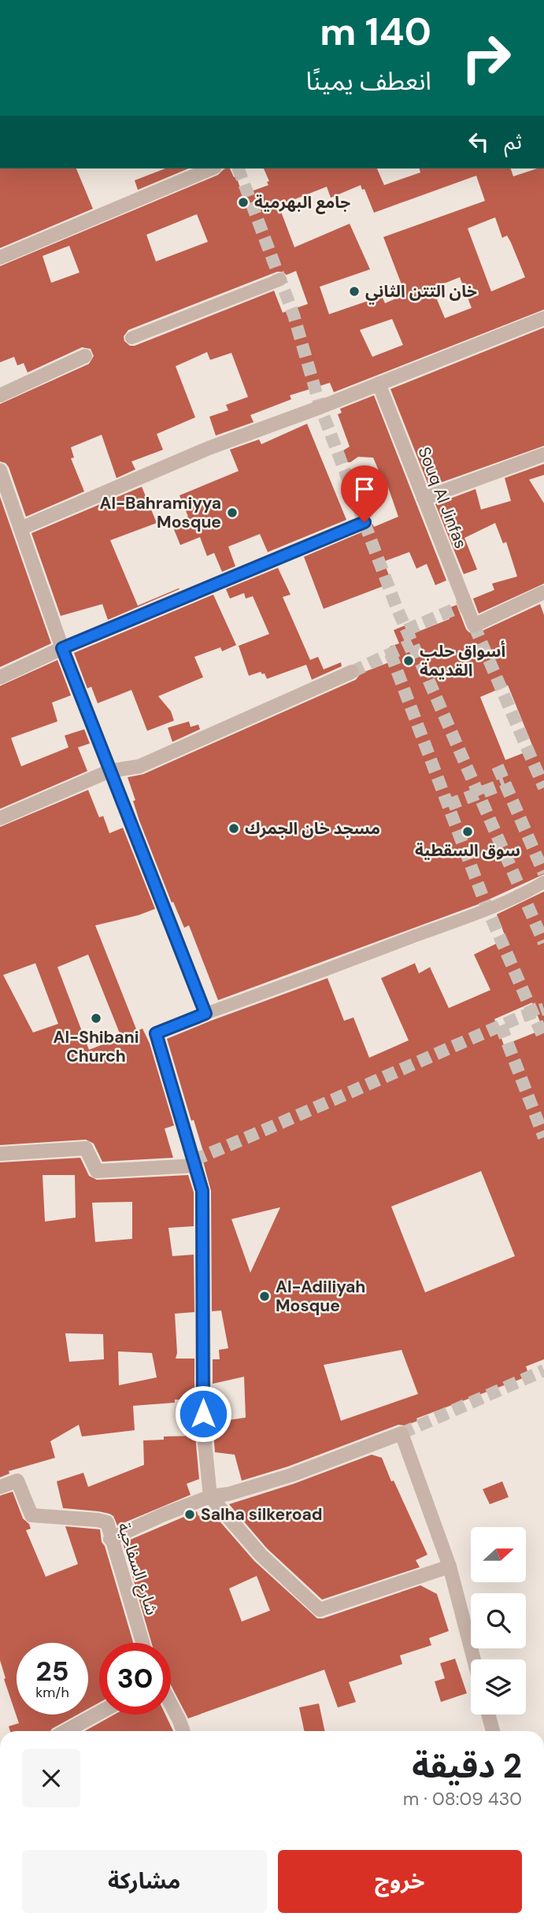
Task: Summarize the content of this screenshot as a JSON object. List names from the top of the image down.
{
  "streets": {
    "street": ["Souq Al Jinfas", "شارع السفاحية"]
  },
  "places": [
    "جامع البهرمية",
    "خان التتن الثاني",
    "Al-Bahramiyya Mosque",
    "أسواق حلب القديمة",
    "مسجد خان الجمرك",
    "سوق السقطية",
    "Al-Shibani Church",
    "Al-Adiliyah Mosque",
    "Salha silkeroad"
  ],
  "north": "right",
  "page": {
    "turn": ["140 m", "انعطف يمينًا"],
    "then": "ثم",
    "speed": "25 km/h",
    "limit": "30",
    "heading": ["2 دقيقة", "430 m · 08:09"],
    "buttons": ["خروج", "مشاركة"]
  }
}
